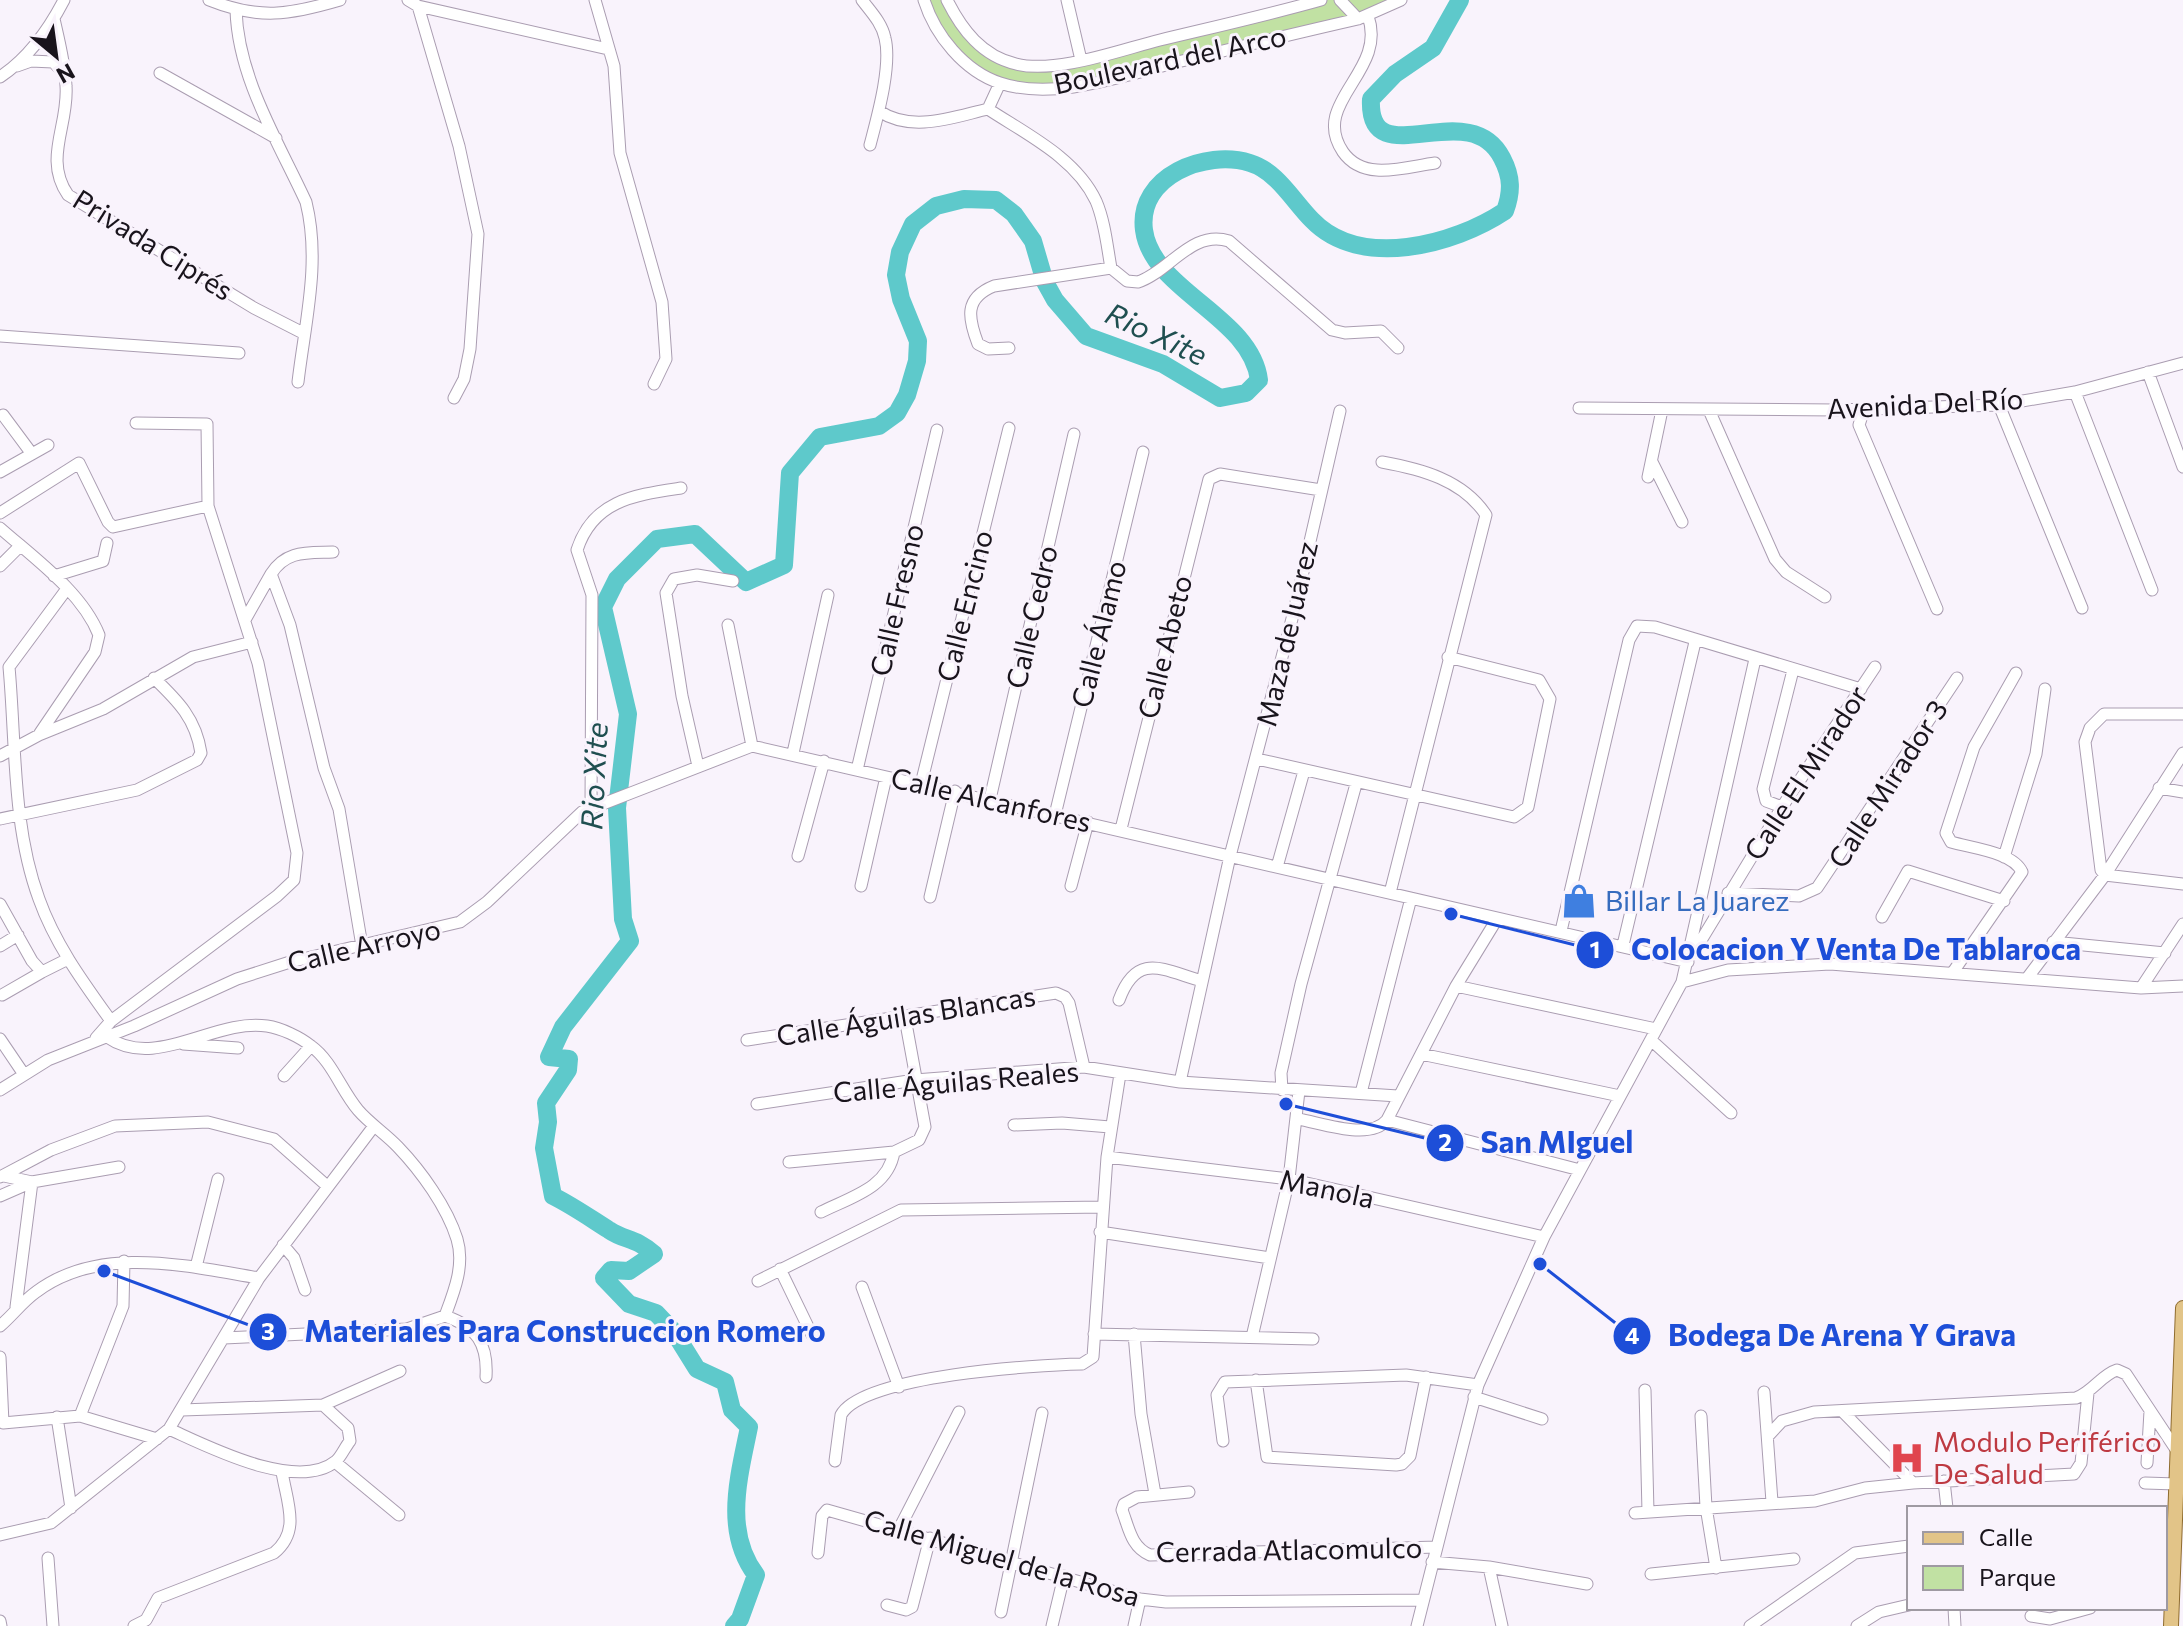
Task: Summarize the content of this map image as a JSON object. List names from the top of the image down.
{
  "streets": {
    "street": [
      "Boulevard del Arco",
      "Privada Ciprés",
      "Avenida Del Río",
      "Calle Fresno",
      "Calle Encino",
      "Calle Cedro",
      "Calle Álamo",
      "Maza de Juárez",
      "Calle Abeto",
      "Calle El Mirador",
      "Calle Mirador 3",
      "Calle Alcanfores",
      "Calle Arroyo",
      "Calle Águilas Blancas",
      "Calle Águilas Reales",
      "Manola",
      "Cerrada Atlacomulco",
      "Calle Miguel de la Rosa"
    ]
  },
  "crossings": [
    ["Calle Fresno", "Calle Alcanfores"],
    ["Calle Encino", "Calle Alcanfores"],
    ["Calle Cedro", "Calle Alcanfores"],
    ["Calle Álamo", "Calle Alcanfores"],
    ["Maza de Juárez", "Calle Abeto"],
    ["Maza de Juárez", "Calle Alcanfores"],
    ["Maza de Juárez", "Calle Águilas Reales"],
    ["Calle Abeto", "Calle Alcanfores"],
    ["Calle El Mirador", "Calle Mirador 3"],
    ["Calle El Mirador", "Calle Alcanfores"],
    ["Calle Alcanfores", "Calle Arroyo"],
    ["Calle Águilas Blancas", "Calle Águilas Reales"]
  ],
  "water": ["Rio Xite"],
  "places": {
    "shop": ["Billar La Juarez"],
    "other": [
      "Colocacion Y Venta De Tablaroca",
      "San MIguel",
      "Bodega De Arena Y Grava",
      "Materiales Para Construccion Romero"
    ],
    "hospital": ["Modulo Periférico De Salud"]
  },
  "legend": ["Calle", "Parque"],
  "north": "bottom right"
}
